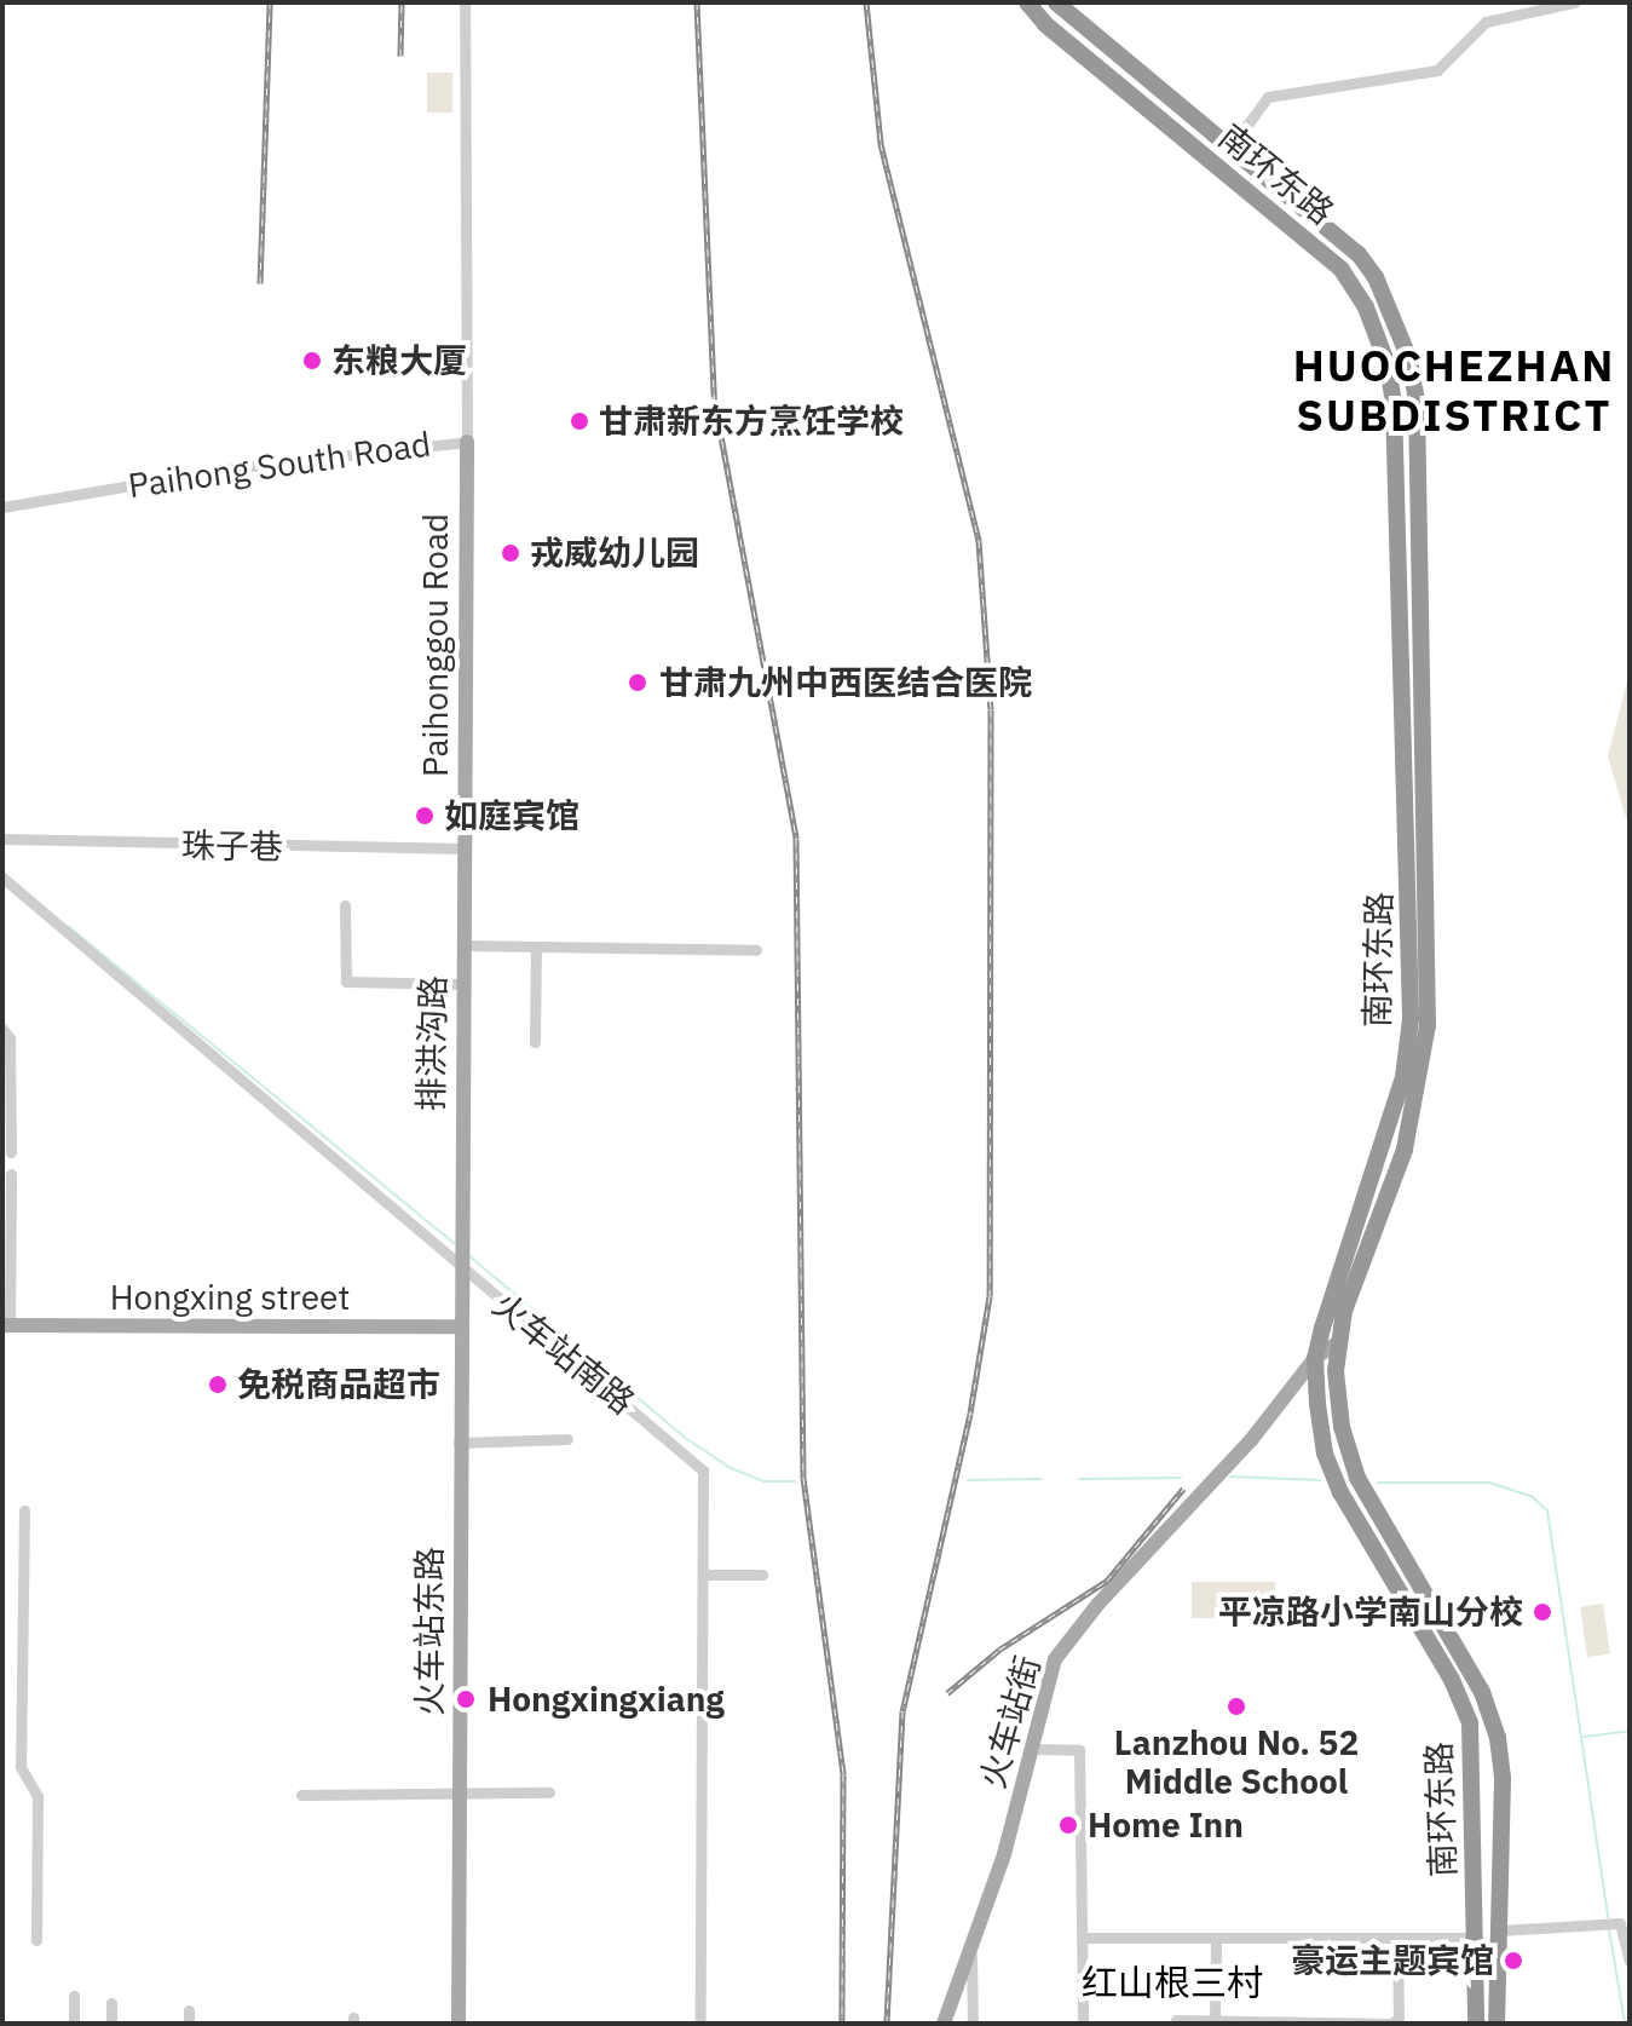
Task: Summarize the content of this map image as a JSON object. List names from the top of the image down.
{
  "streets": {
    "highway": ["南环东路"],
    "main road": [
      "Paihonggou Road",
      "排洪沟路",
      "Hongxing street",
      "火车站东路",
      "火车站街"
    ],
    "street": ["Paihong South Road", "珠子巷", "火车站南路"]
  },
  "crossings": [
    ["南环东路", "火车站街"],
    ["Paihong South Road", "Paihonggou Road"],
    ["Paihonggou Road", "珠子巷"],
    ["Paihonggou Road", "排洪沟路"],
    ["珠子巷", "排洪沟路"],
    ["排洪沟路", "火车站东路"],
    ["Hongxing street", "火车站东路"],
    ["火车站南路", "火车站东路"]
  ],
  "districts": ["HUOCHEZHAN SUBDISTRICT", "红山根三村"],
  "places": [
    "东粮大厦",
    "甘肃新东方烹饪学校",
    "戎威幼儿园",
    "甘肃九州中西医结合医院",
    "如庭宾馆",
    "免税商品超市",
    "平凉路小学南山分校",
    "Hongxingxiang",
    "Lanzhou No. 52 Middle School",
    "Home Inn",
    "豪运主题宾馆"
  ]
}
